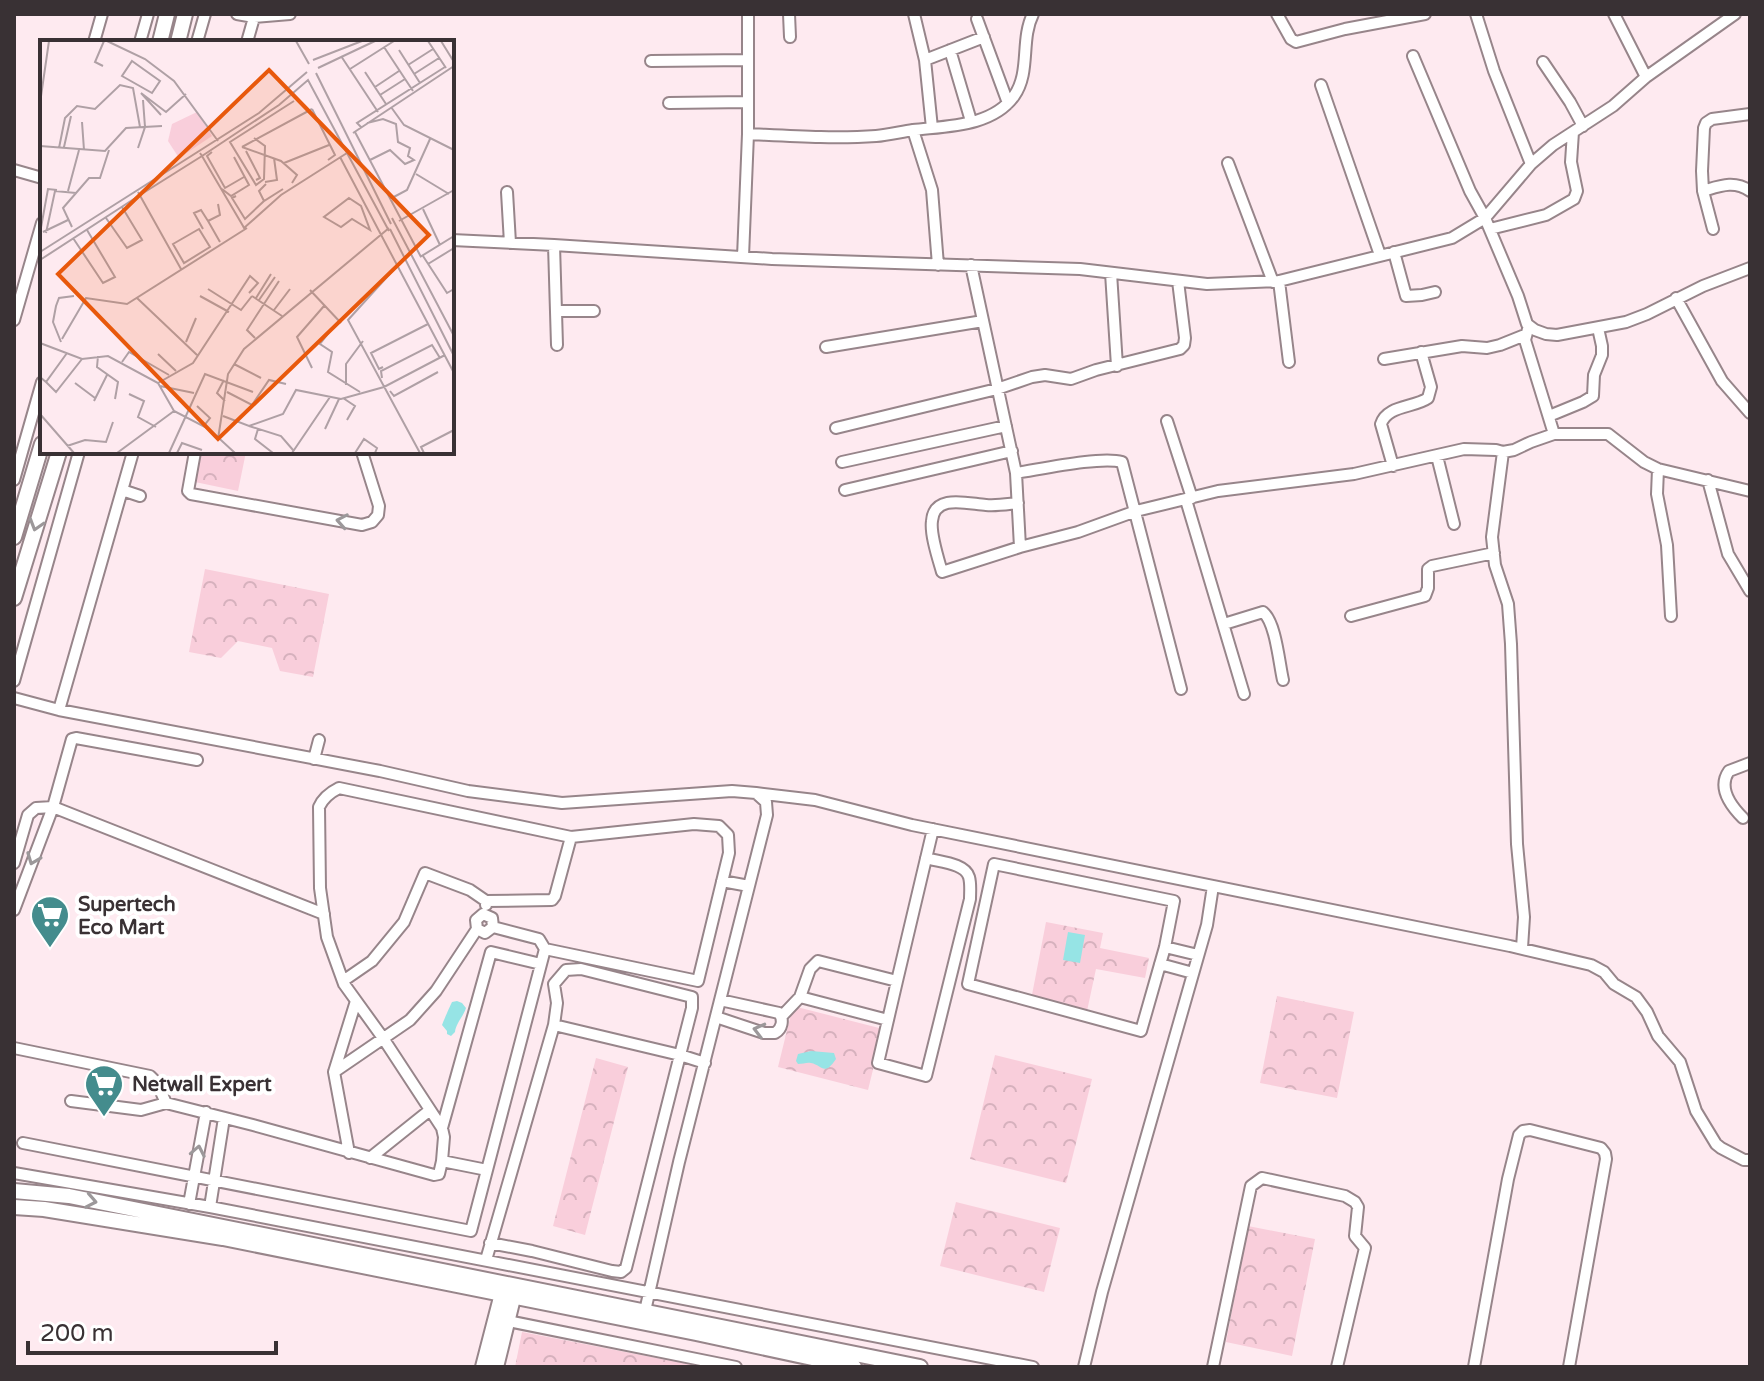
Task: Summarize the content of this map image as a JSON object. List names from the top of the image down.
{
  "places": {
    "supermarket": ["Supertech Eco Mart", "Netwall Expert"]
  },
  "scale_bar": "200 m"
}
